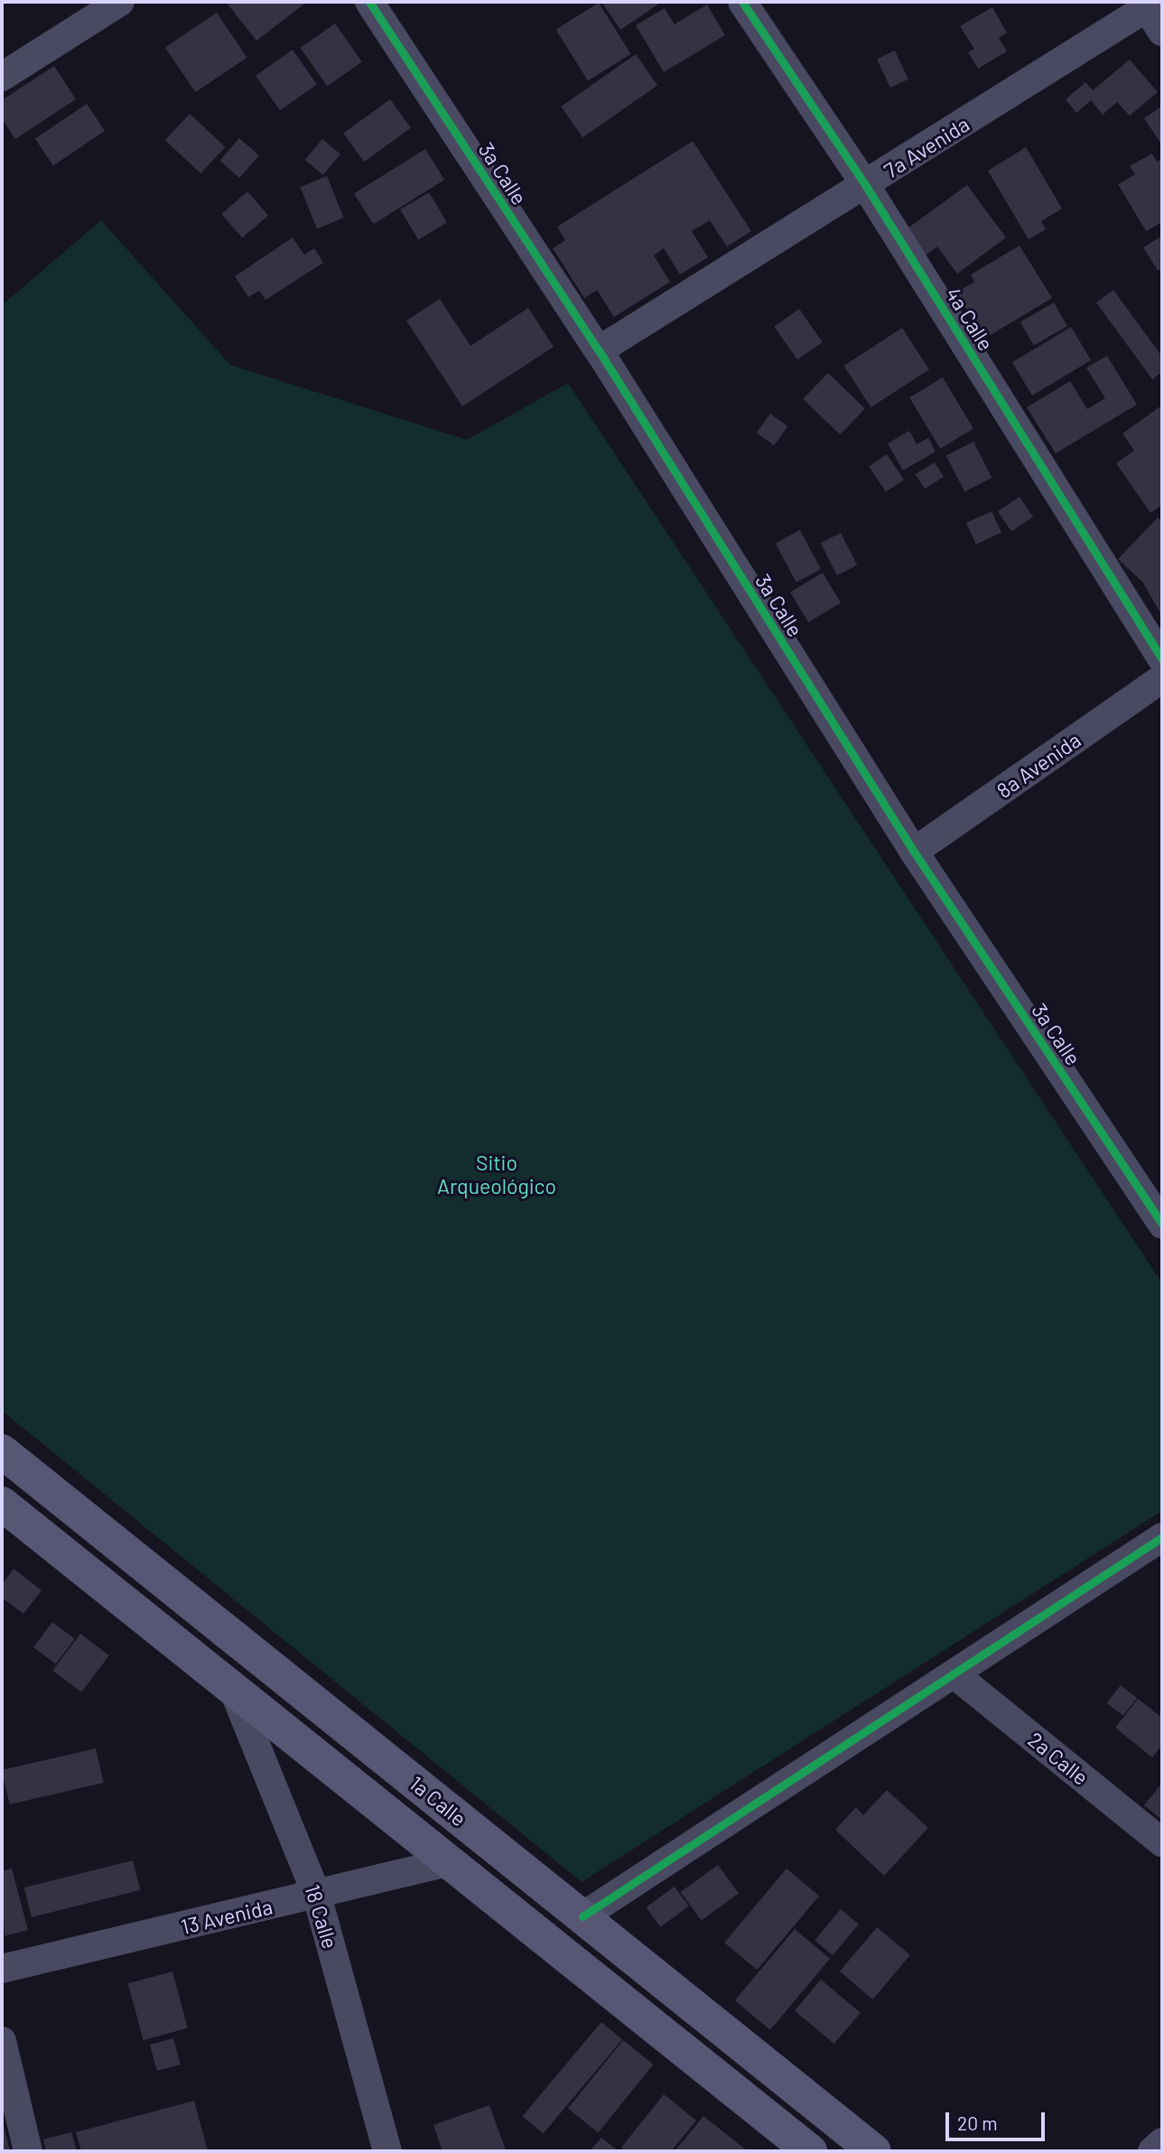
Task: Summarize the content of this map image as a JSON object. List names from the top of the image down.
{
  "streets": {
    "main road": ["1a Calle"],
    "street": [
      "7a Avenida",
      "3a Calle",
      "4a Calle",
      "8a Avenida",
      "2a Calle",
      "13 Avenida",
      "18 Calle"
    ]
  },
  "crossings": [
    ["7a Avenida", "3a Calle"],
    ["7a Avenida", "4a Calle"],
    ["3a Calle", "8a Avenida"],
    ["1a Calle", "13 Avenida"],
    ["1a Calle", "18 Calle"],
    ["13 Avenida", "18 Calle"]
  ],
  "parks": ["Sitio Arqueológico"],
  "scale_bar": "20 m"
}
